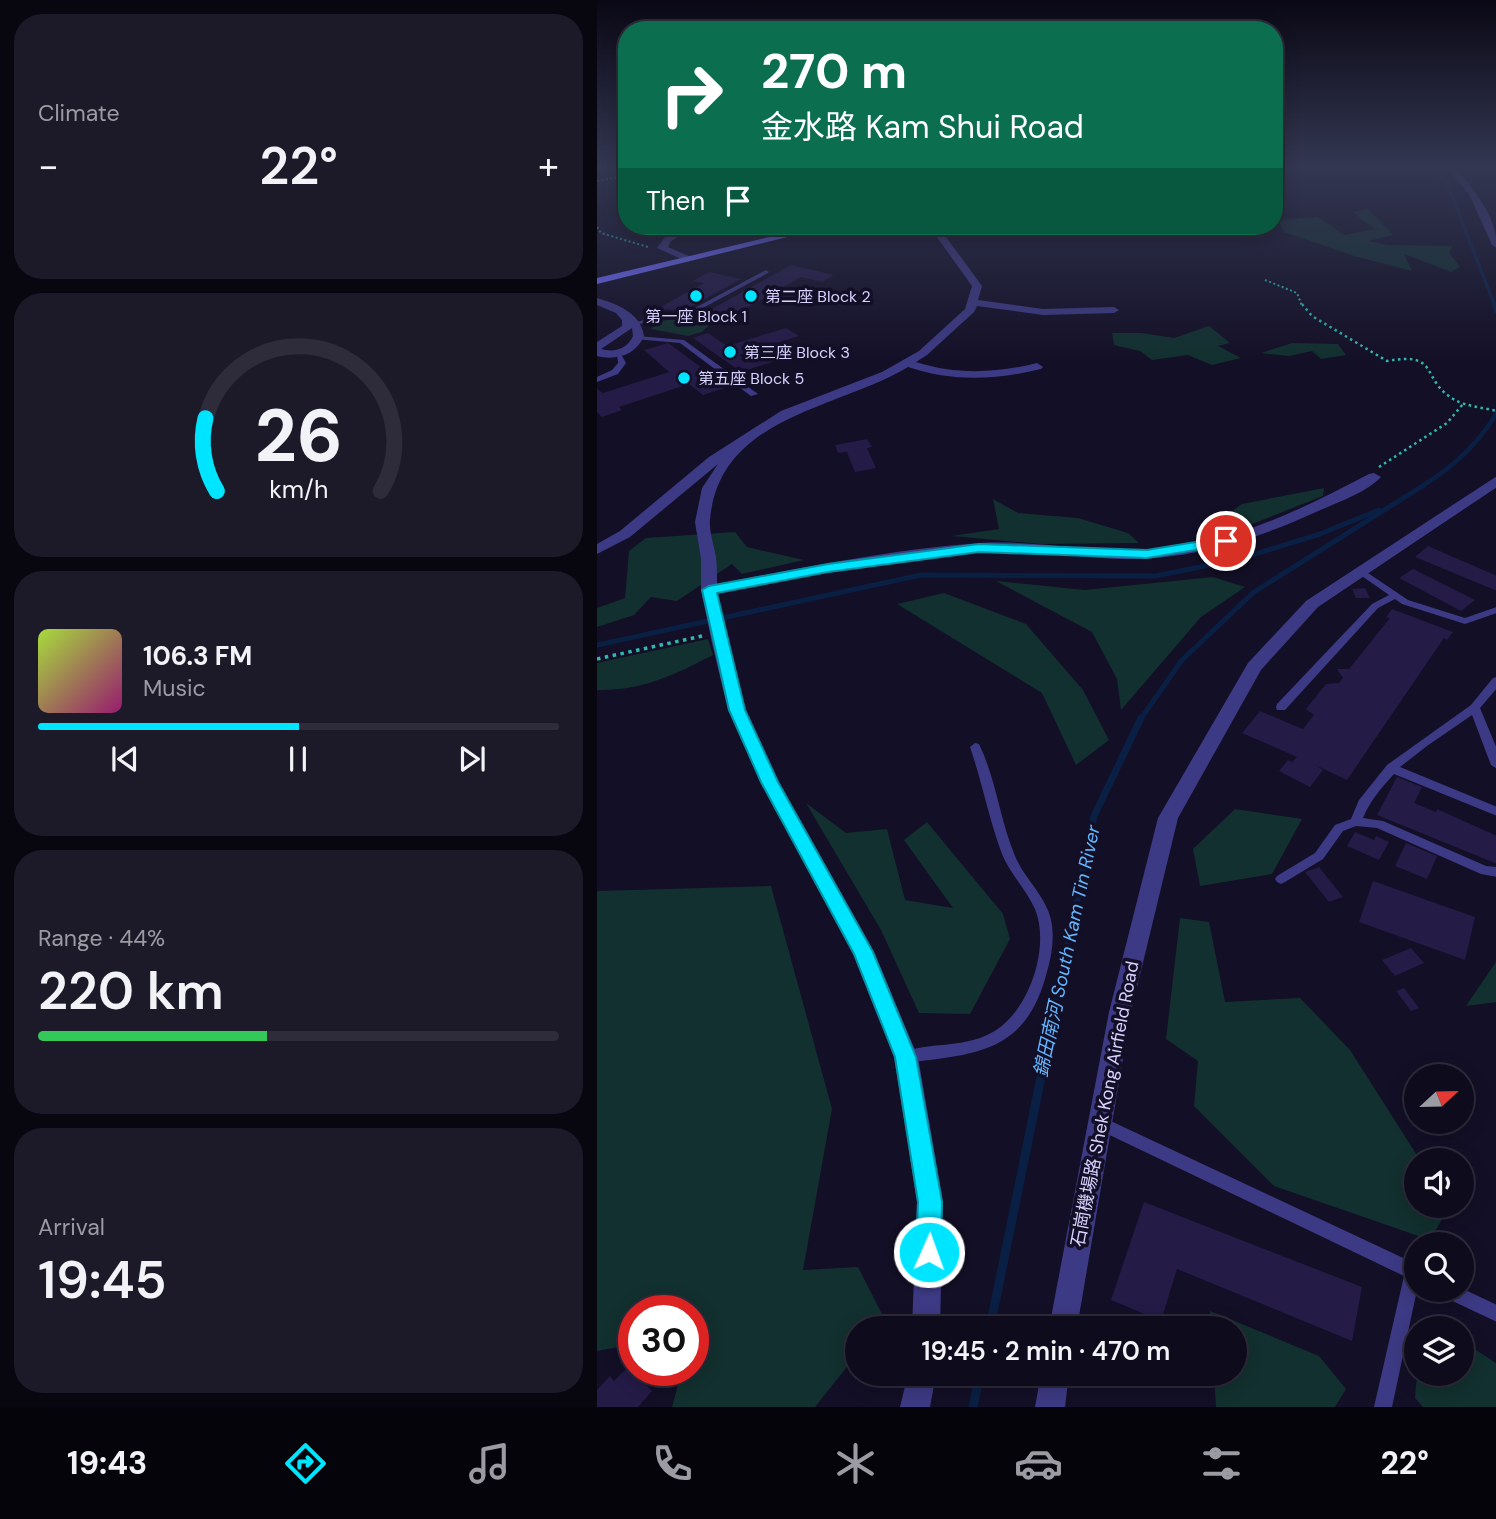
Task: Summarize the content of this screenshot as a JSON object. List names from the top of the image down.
{
  "streets": {
    "street": ["石崗機場路 Shek Kong Airfield Road"]
  },
  "water": ["錦田南河 South Kam Tin River"],
  "places": [
    "第一座 Block 1",
    "第二座 Block 2",
    "第三座 Block 3",
    "第五座 Block 5"
  ],
  "north": "right",
  "page": {
    "tile": [
      "Climate",
      ["Range · 44%", "220 km"],
      ["Arrival", "19:45"]
    ],
    "turn": ["270 m", "金水路 Kam Shui Road"],
    "heat": ["−", "22°", "+"],
    "then": "Then",
    "song": ["106.3 FM", "Music"],
    "limit": "30",
    "trip": "19:45 · 2 min · 470 m",
    "tabs": ["19:43", "22°"],
    "gauge": ["26", "km/h"]
  }
}
